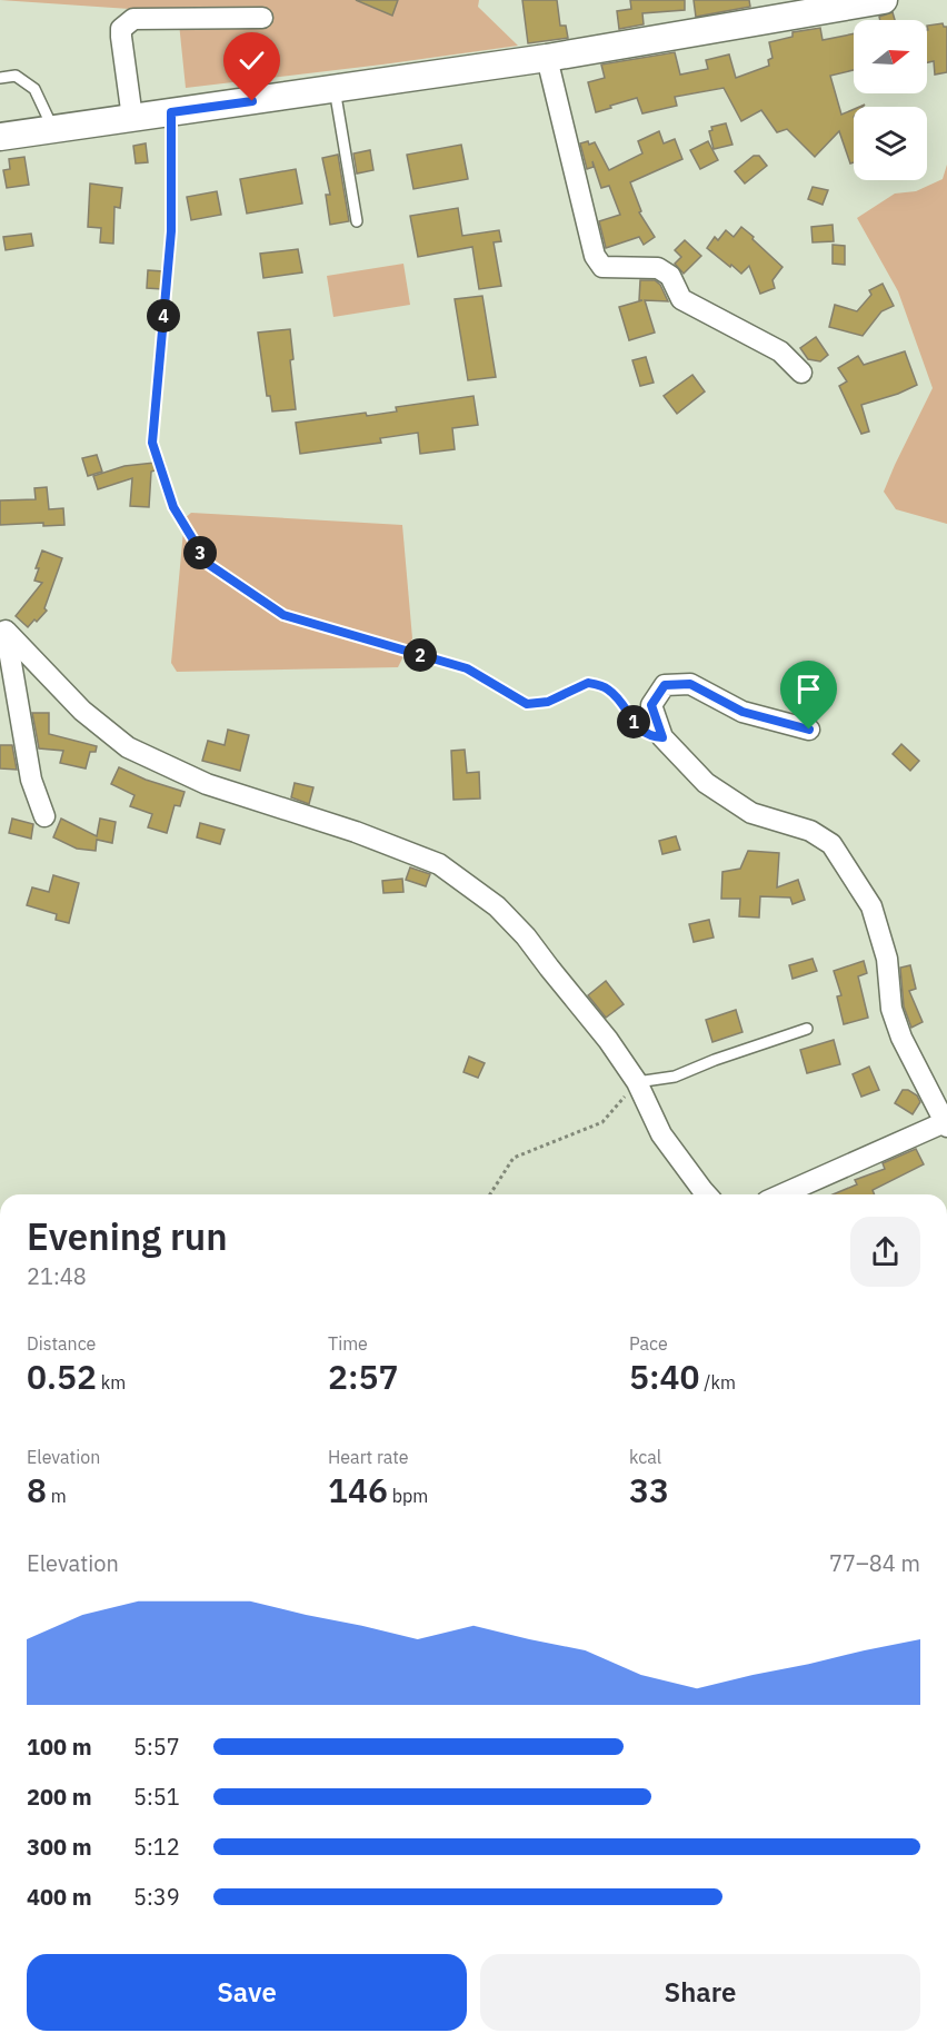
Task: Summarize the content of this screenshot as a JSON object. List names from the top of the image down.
{
  "north": "right",
  "page": {
    "pins": [
      "4",
      "3",
      "2",
      "1"
    ],
    "heading": ["Evening run", "21:48"],
    "stats": [
      ["Distance", "0.52 km"],
      ["Time", "2:57"],
      ["Pace", "5:40 /km"],
      ["Elevation", "8 m"],
      ["Heart rate", "146 bpm"],
      ["kcal", "33"]
    ],
    "chart": ["Elevation", "77–84 m"],
    "list": [
      {
        "name": "100 m",
        "note": "5:57"
      },
      {
        "name": "200 m",
        "note": "5:51"
      },
      {
        "name": "300 m",
        "note": "5:12"
      },
      {
        "name": "400 m",
        "note": "5:39"
      }
    ],
    "buttons": ["Save", "Share"]
  }
}
